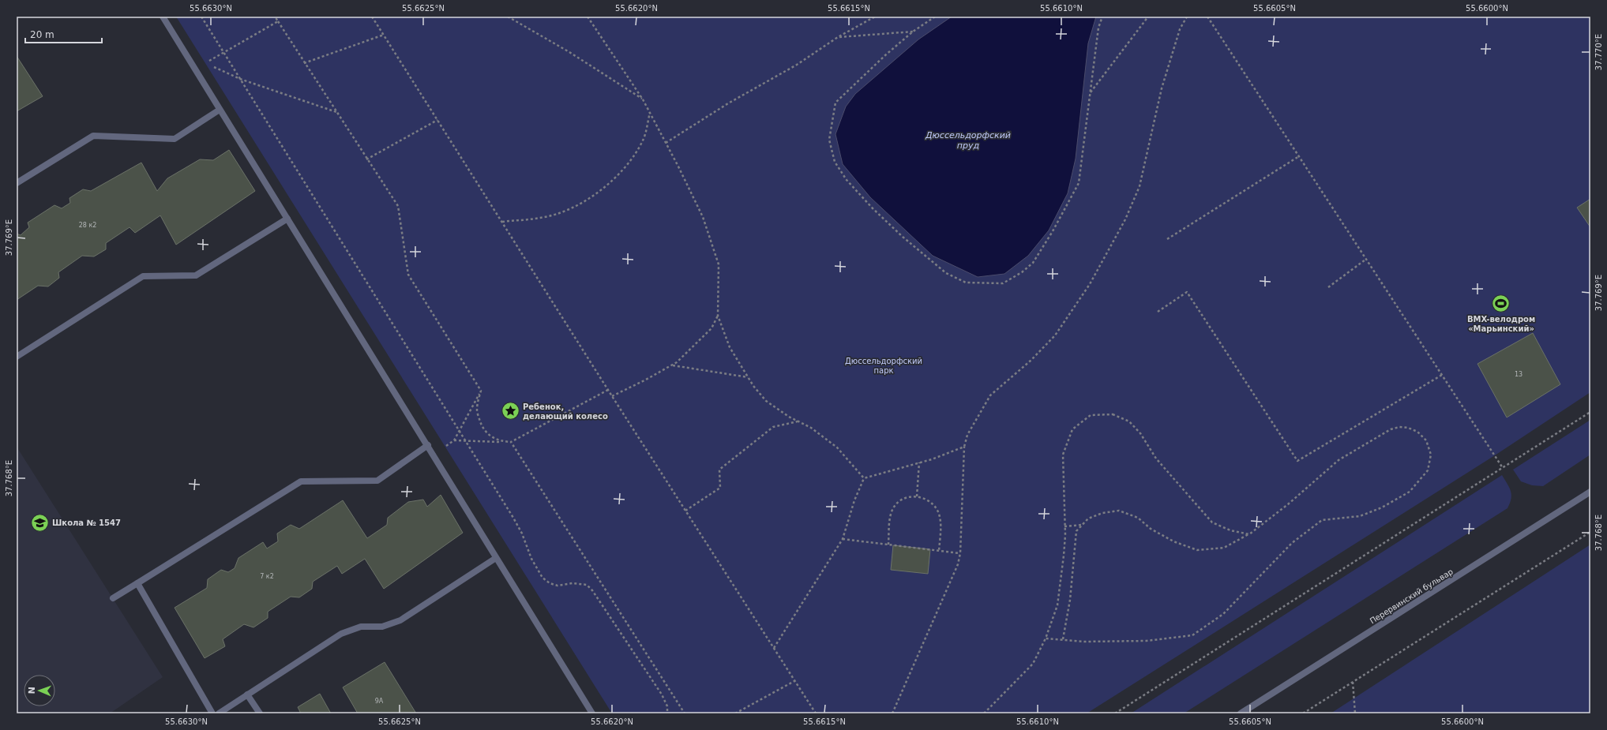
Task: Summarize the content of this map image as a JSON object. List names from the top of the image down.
{
  "streets": {
    "street": ["Перервинский бульвар"]
  },
  "water": ["Дюссельдорфский пруд"],
  "parks": ["Дюссельдорфский парк"],
  "places": {
    "sports": ["BMX-велодром «Марьинский»"],
    "place": ["Ребенок, делающий колесо"],
    "school or university": ["Школа № 1547"]
  },
  "house_numbers": [
    "28 к2",
    "13",
    "7 к2",
    "9А"
  ],
  "scale_bar": "20 m",
  "north": "left",
  "coordinates": [
    "55.6630°N",
    "55.6625°N",
    "55.6620°N",
    "55.6615°N",
    "55.6610°N",
    "55.6605°N",
    "55.6600°N",
    "37.770°E",
    "37.769°E",
    "37.768°E"
  ]
}
